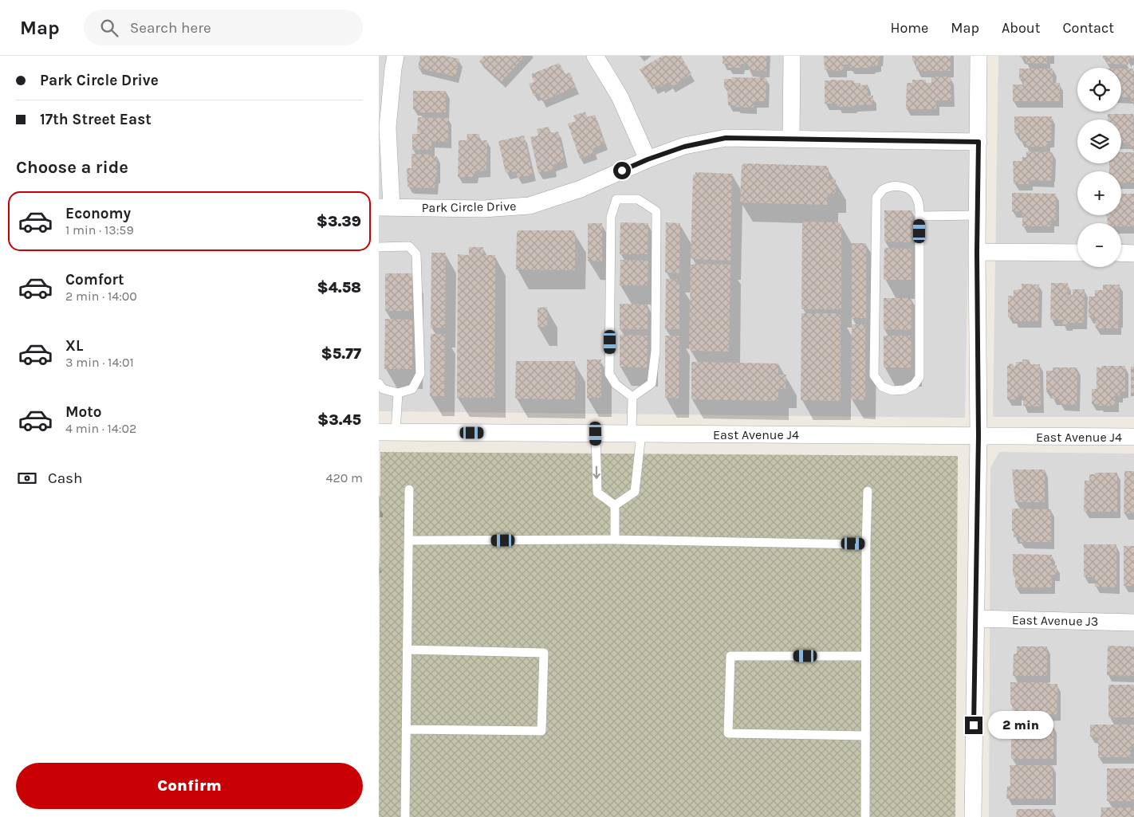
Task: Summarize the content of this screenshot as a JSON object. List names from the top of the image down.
{
  "streets": {
    "street": ["Park Circle Drive", "East Avenue J4", "East Avenue J3"]
  },
  "page": {
    "header": "Map",
    "search": "Search here",
    "nav": [
      "Home",
      "Map",
      "About",
      "Contact"
    ],
    "banner": ["Park Circle Drive", "17th Street East"],
    "map_buttons": ["+", "−"],
    "heading": "Choose a ride",
    "list": [
      {
        "name": "Economy",
        "note": "1 min · 13:59",
        "value": "$3.39"
      },
      {
        "name": "Comfort",
        "note": "2 min · 14:00",
        "value": "$4.58"
      },
      {
        "name": "XL",
        "note": "3 min · 14:01",
        "value": "$5.77"
      },
      {
        "name": "Moto",
        "note": "4 min · 14:02",
        "value": "$3.45"
      }
    ],
    "pay": ["Cash", "420 m"],
    "bubble": "2 min",
    "buttons": "Confirm"
  }
}
